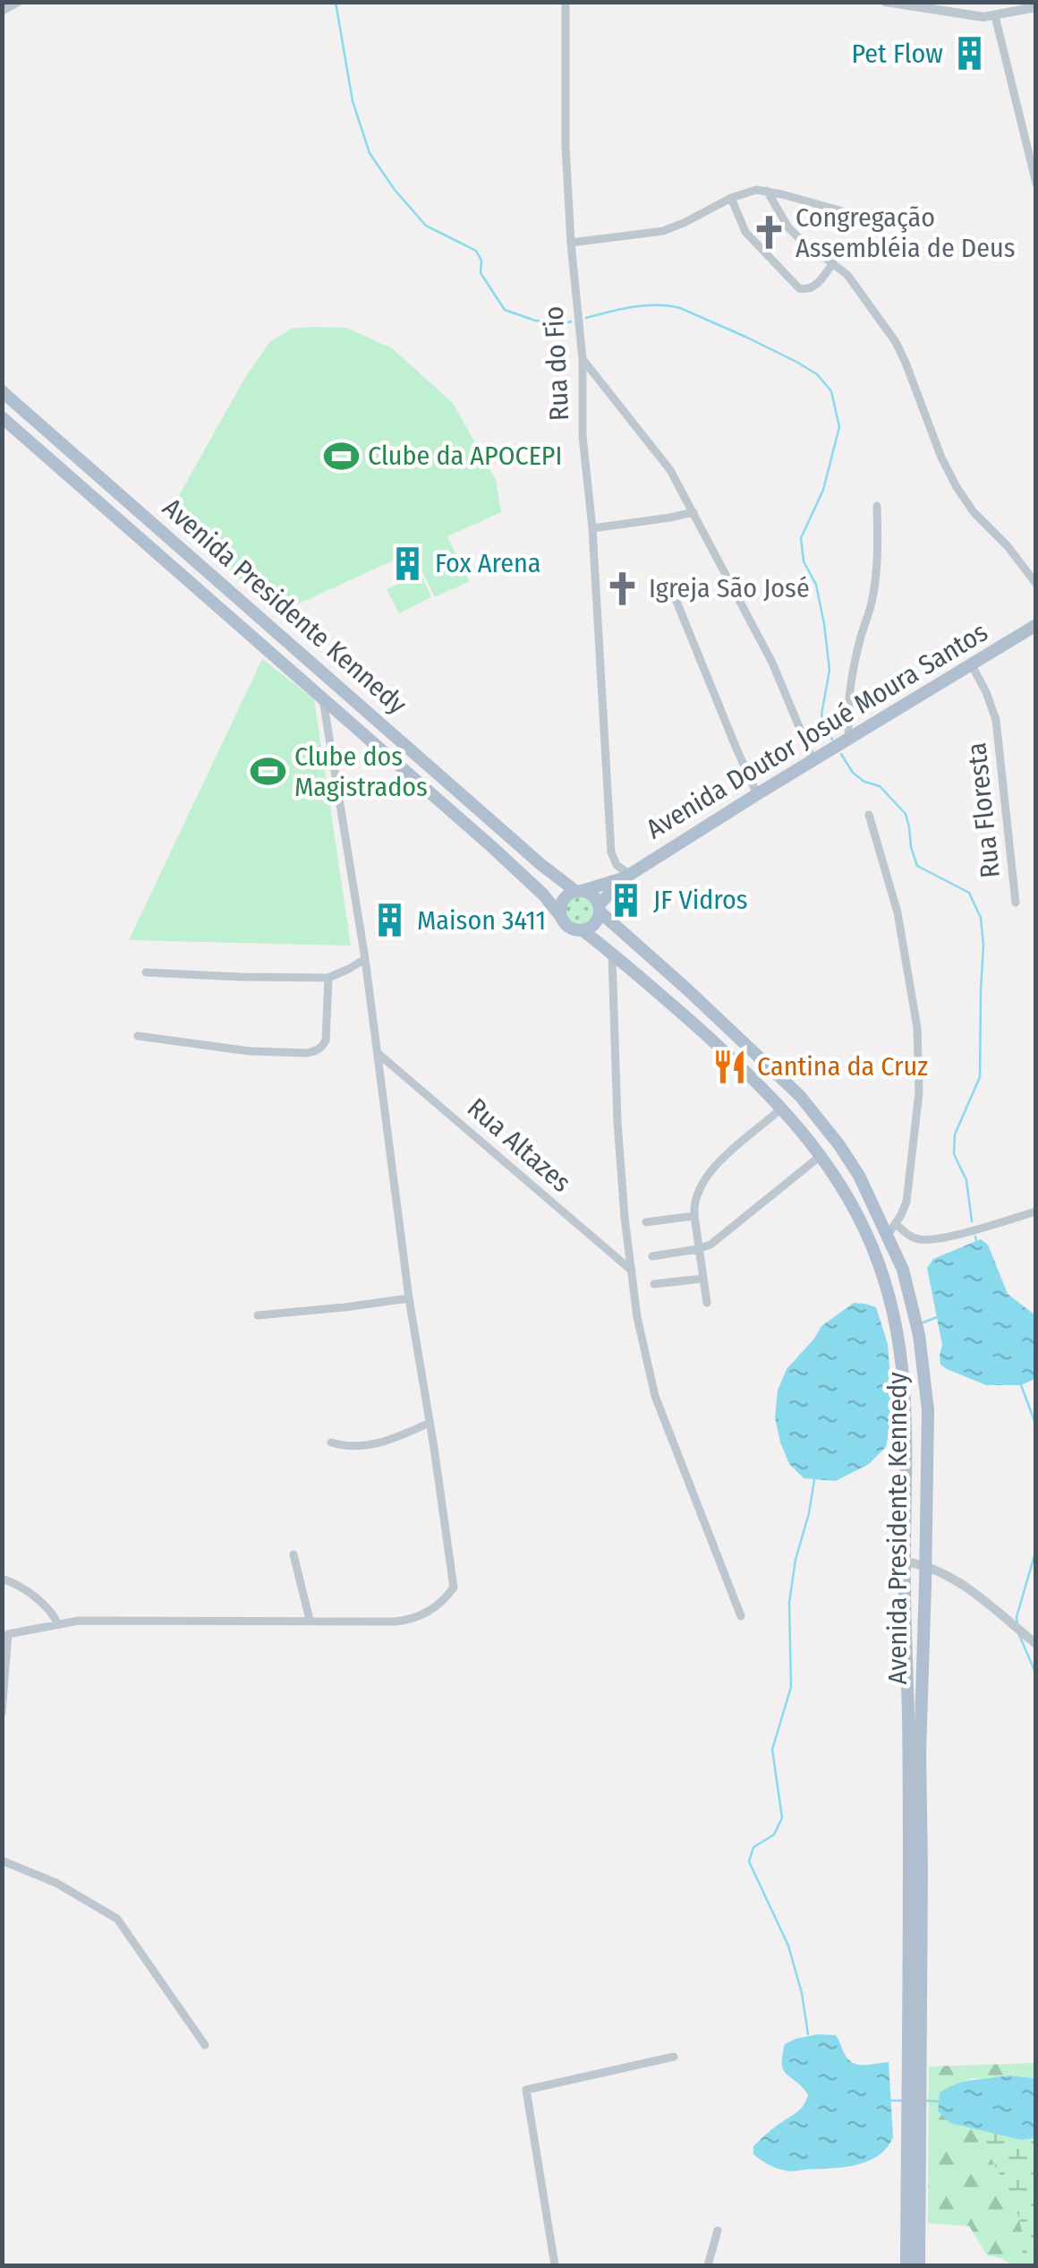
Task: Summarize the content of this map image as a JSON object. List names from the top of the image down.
{
  "streets": {
    "main road": ["Avenida Presidente Kennedy", "Avenida Doutor Josué Moura Santos"],
    "street": ["Rua do Fio", "Rua Floresta", "Rua Altazes"]
  },
  "crossings": [
    ["Rua do Fio", "Avenida Doutor Josué Moura Santos"],
    ["Avenida Doutor Josué Moura Santos", "Rua Floresta"]
  ],
  "places": {
    "building": [
      "Pet Flow",
      "Fox Arena",
      "JF Vidros",
      "Maison 3411"
    ],
    "church": ["Congregação Assembléia de Deus", "Igreja São José"],
    "sports": ["Clube da APOCEPI", "Clube dos Magistrados"],
    "restaurant": ["Cantina da Cruz"]
  }
}
